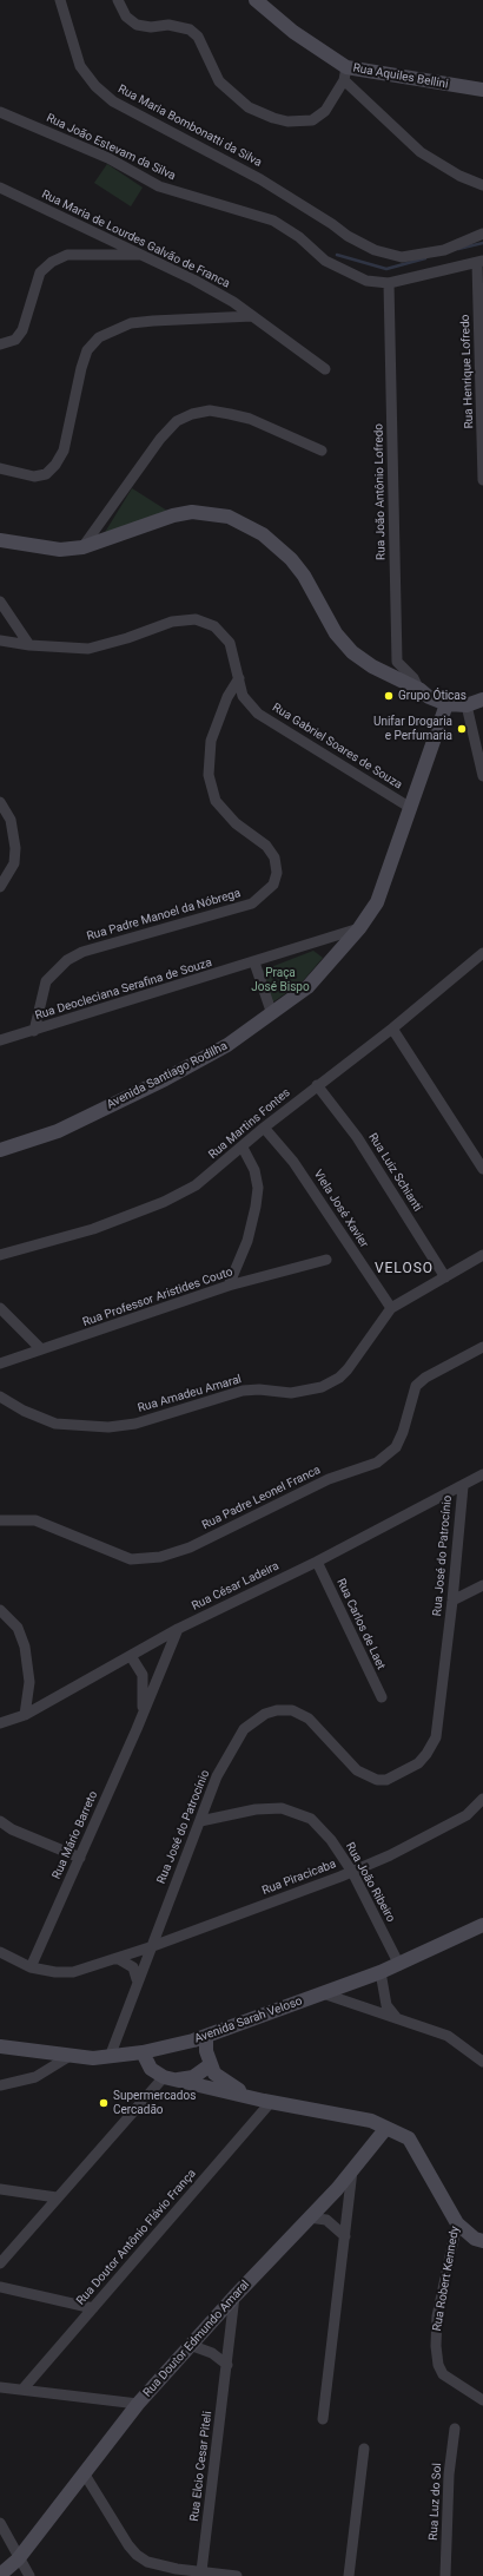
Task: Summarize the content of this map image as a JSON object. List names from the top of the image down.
{
  "streets": {
    "main road": [
      "Rua Aquiles Bellini",
      "Avenida Santiago Rodilha",
      "Avenida Sarah Veloso",
      "Rua Robert Kennedy",
      "Rua Doutor Edmundo Amaral"
    ],
    "street": [
      "Rua Maria Bombonatti da Silva",
      "Rua João Estevam da Silva",
      "Rua Maria de Lourdes Galvão de Franca",
      "Rua Henrique Lofredo",
      "Rua João Antônio Lofredo",
      "Rua Gabriel Soares de Souza",
      "Rua Padre Manoel da Nóbrega",
      "Rua Deocleciana Serafina de Souza",
      "Rua Martins Fontes",
      "Rua Luiz Schianti",
      "Viela José Xavier",
      "Rua Professor Aristides Couto",
      "Rua Amadeu Amaral",
      "Rua Padre Leonel Franca",
      "Rua José do Patrocínio",
      "Rua César Ladeira",
      "Rua Carlos de Laet",
      "Rua Mário Barreto",
      "Rua Piracicaba",
      "Rua João Ribeiro",
      "Rua Doutor Antônio Flávio França",
      "Rua Elcio Cesar Piteli",
      "Rua Luz do Sol"
    ]
  },
  "crossings": [
    ["Rua João Estevam da Silva", "Rua Henrique Lofredo"],
    ["Rua João Estevam da Silva", "Rua João Antônio Lofredo"],
    ["Rua Gabriel Soares de Souza", "Rua Padre Manoel da Nóbrega"],
    ["Rua Gabriel Soares de Souza", "Avenida Santiago Rodilha"],
    ["Rua Padre Manoel da Nóbrega", "Rua Deocleciana Serafina de Souza"],
    ["Rua Deocleciana Serafina de Souza", "Avenida Santiago Rodilha"],
    ["Rua Martins Fontes", "Rua Luiz Schianti"],
    ["Rua Martins Fontes", "Viela José Xavier"],
    ["Rua Luiz Schianti", "Rua Amadeu Amaral"],
    ["Viela José Xavier", "Rua Amadeu Amaral"],
    ["Rua José do Patrocínio", "Rua César Ladeira"],
    ["Rua José do Patrocínio", "Rua Piracicaba"],
    ["Rua José do Patrocínio", "Rua João Ribeiro"],
    ["Rua José do Patrocínio", "Avenida Sarah Veloso"],
    ["Rua César Ladeira", "Rua Carlos de Laet"],
    ["Rua César Ladeira", "Rua Mário Barreto"],
    ["Rua Mário Barreto", "Rua Piracicaba"],
    ["Rua Piracicaba", "Rua João Ribeiro"],
    ["Rua João Ribeiro", "Avenida Sarah Veloso"],
    ["Avenida Sarah Veloso", "Rua Robert Kennedy"],
    ["Rua Doutor Antônio Flávio França", "Rua Robert Kennedy"],
    ["Rua Robert Kennedy", "Rua Doutor Edmundo Amaral"],
    ["Rua Doutor Edmundo Amaral", "Rua Elcio Cesar Piteli"]
  ],
  "districts": ["VELOSO"],
  "parks": ["Praça José Bispo"],
  "places": ["Grupo Óticas", "Unifar Drogaria e Perfumaria", "Supermercados Cercadão"]
}
